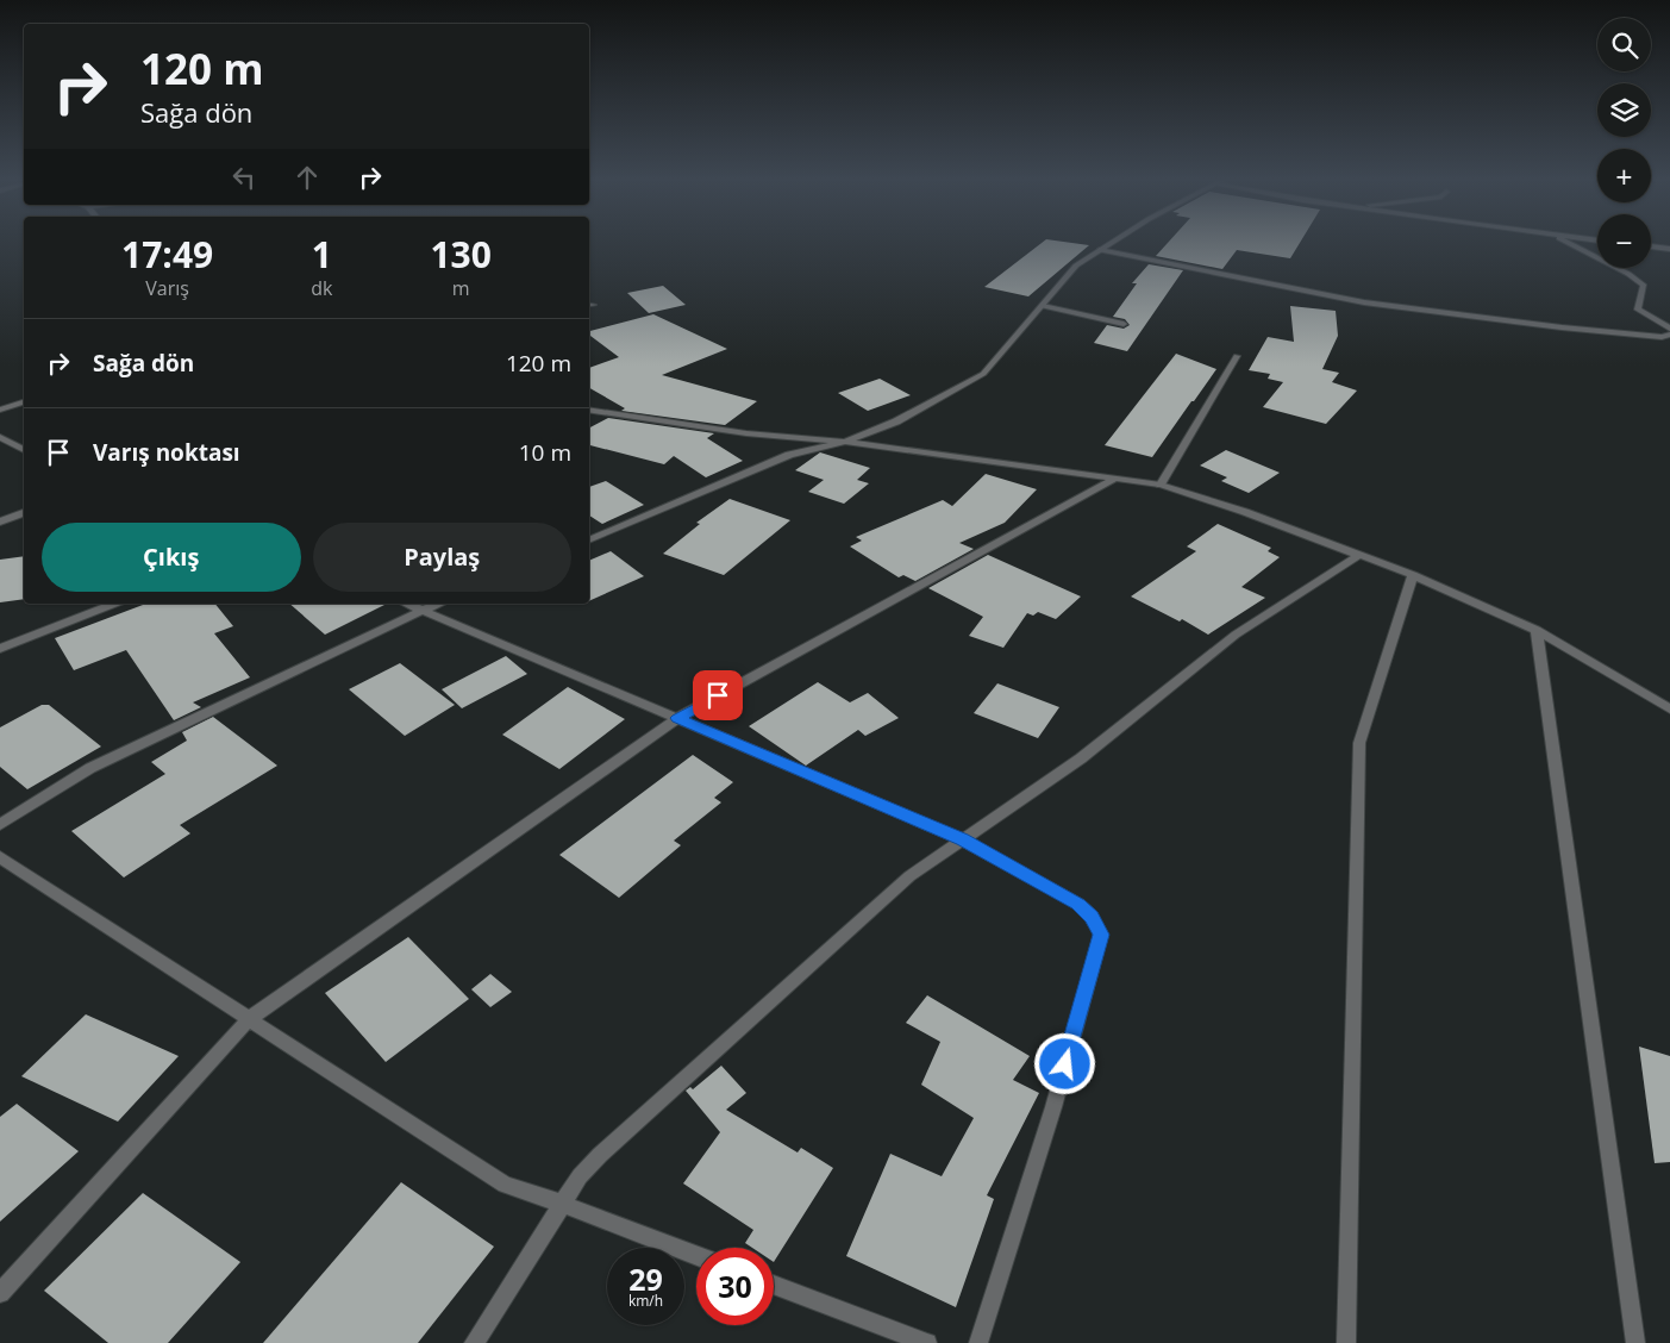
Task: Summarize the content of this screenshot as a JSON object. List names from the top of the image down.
{
  "page": {
    "map_buttons": ["+", "−"],
    "turn": ["120 m", "Sağa dön"],
    "eta": [
      "17:49",
      "Varış",
      "1",
      "dk",
      "130",
      "m"
    ],
    "list": [
      {
        "name": "Sağa dön",
        "value": "120 m"
      },
      {
        "name": "Varış noktası",
        "value": "10 m"
      }
    ],
    "buttons": ["Çıkış", "Paylaş"],
    "speed": "29 km/h",
    "limit": "30"
  }
}
